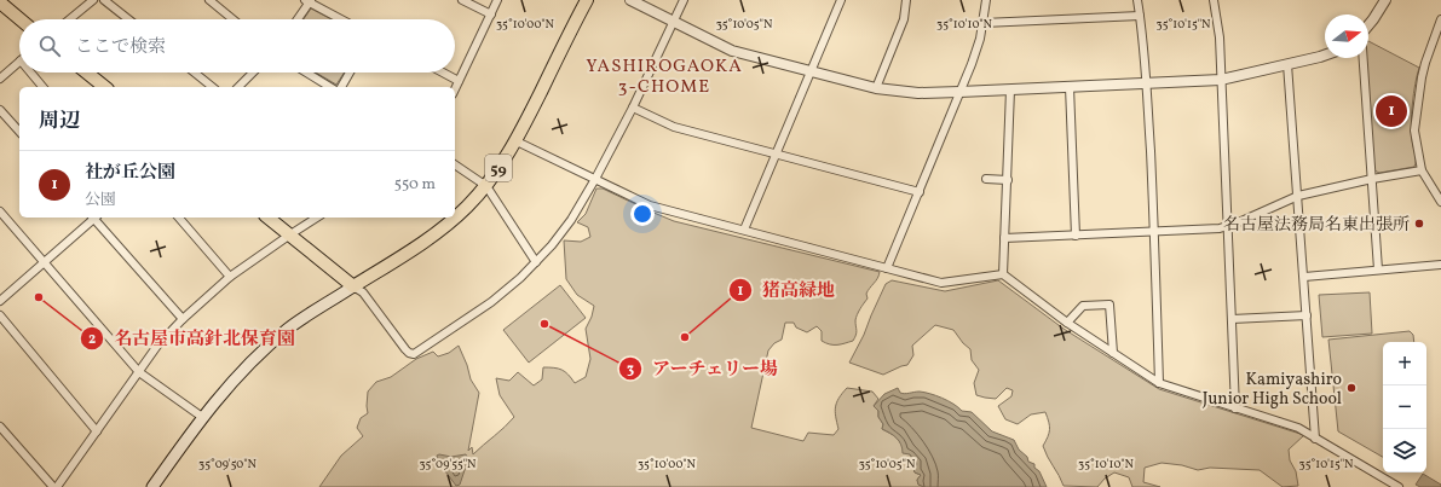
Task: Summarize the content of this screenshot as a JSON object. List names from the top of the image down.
{
  "streets": {
    "main road": ["59"]
  },
  "districts": ["YASHIROGAOKA 3-CHOME"],
  "places": [
    "名古屋法務局名東出張所",
    "名古屋市高針北保育園",
    "アーチェリー場",
    "猪高緑地",
    "Kamiyashiro Junior High School"
  ],
  "north": "right",
  "page": {
    "search": "ここで検索",
    "heading": "周辺",
    "pins": "1",
    "list": [
      {
        "mark": "1",
        "name": "社が丘公園",
        "note": "公園",
        "value": "550 m"
      }
    ],
    "map_buttons": ["+", "−"]
  },
  "coordinates": [
    "35°10'00\"N",
    "35°10'05\"N",
    "35°10'10\"N",
    "35°10'15\"N",
    "35°09'50\"N",
    "35°09'55\"N"
  ]
}
